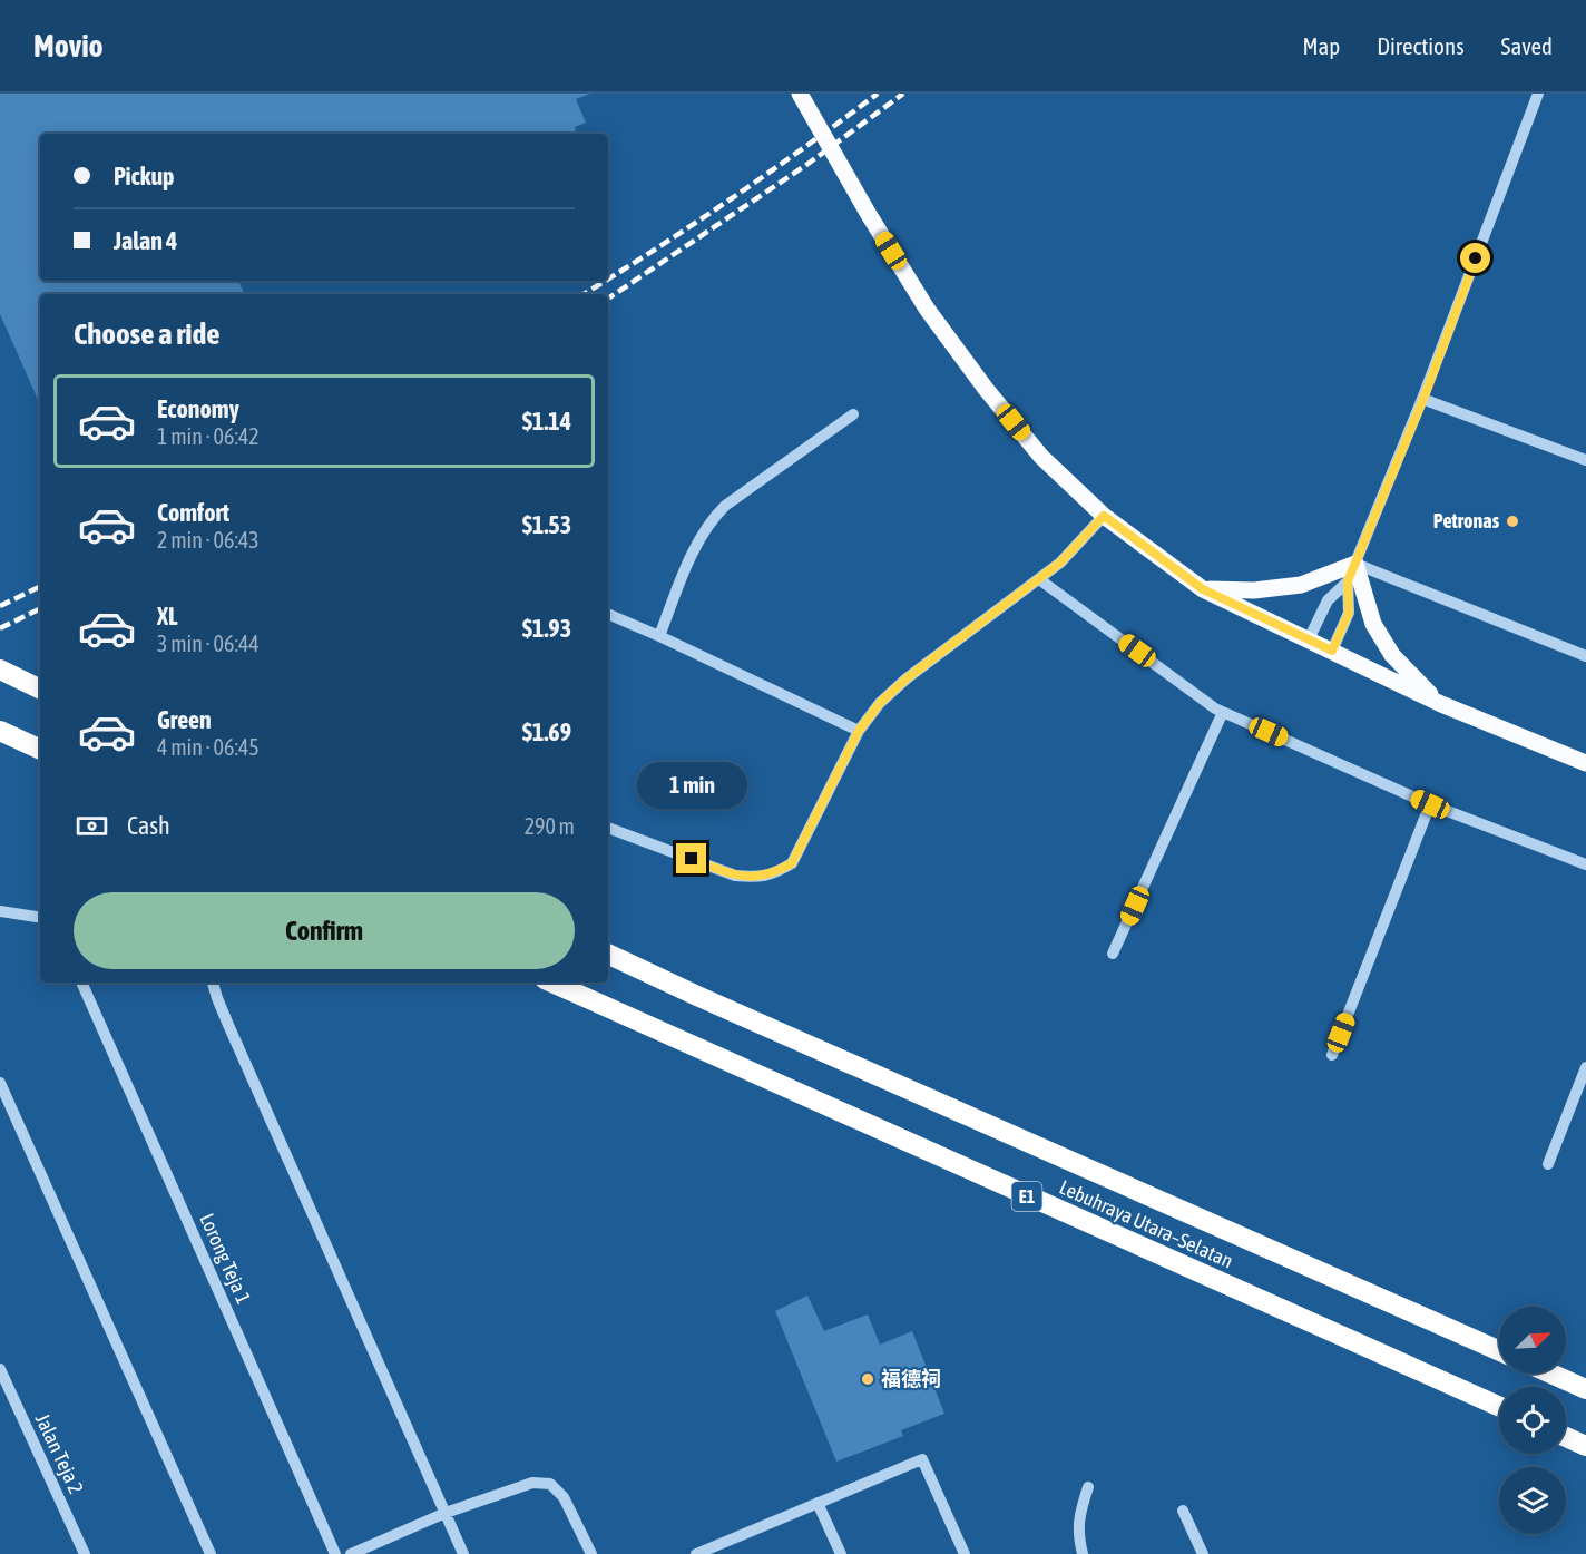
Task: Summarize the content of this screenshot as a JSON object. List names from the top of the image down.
{
  "streets": {
    "highway": ["E1", "Lebuhraya Utara–Selatan"],
    "street": ["Lorong Teja 1", "Jalan Teja 2"]
  },
  "places": ["Petronas", "福德祠"],
  "north": "top right",
  "page": {
    "header": "Movio",
    "nav": ["Map", "Directions", "Saved"],
    "banner": ["Pickup", "Jalan 4"],
    "heading": "Choose a ride",
    "list": [
      {
        "name": "Economy",
        "note": "1 min · 06:42",
        "value": "$1.14"
      },
      {
        "name": "Comfort",
        "note": "2 min · 06:43",
        "value": "$1.53"
      },
      {
        "name": "XL",
        "note": "3 min · 06:44",
        "value": "$1.93"
      },
      {
        "name": "Green",
        "note": "4 min · 06:45",
        "value": "$1.69"
      }
    ],
    "bubble": "1 min",
    "pay": ["Cash", "290 m"],
    "buttons": "Confirm"
  }
}
